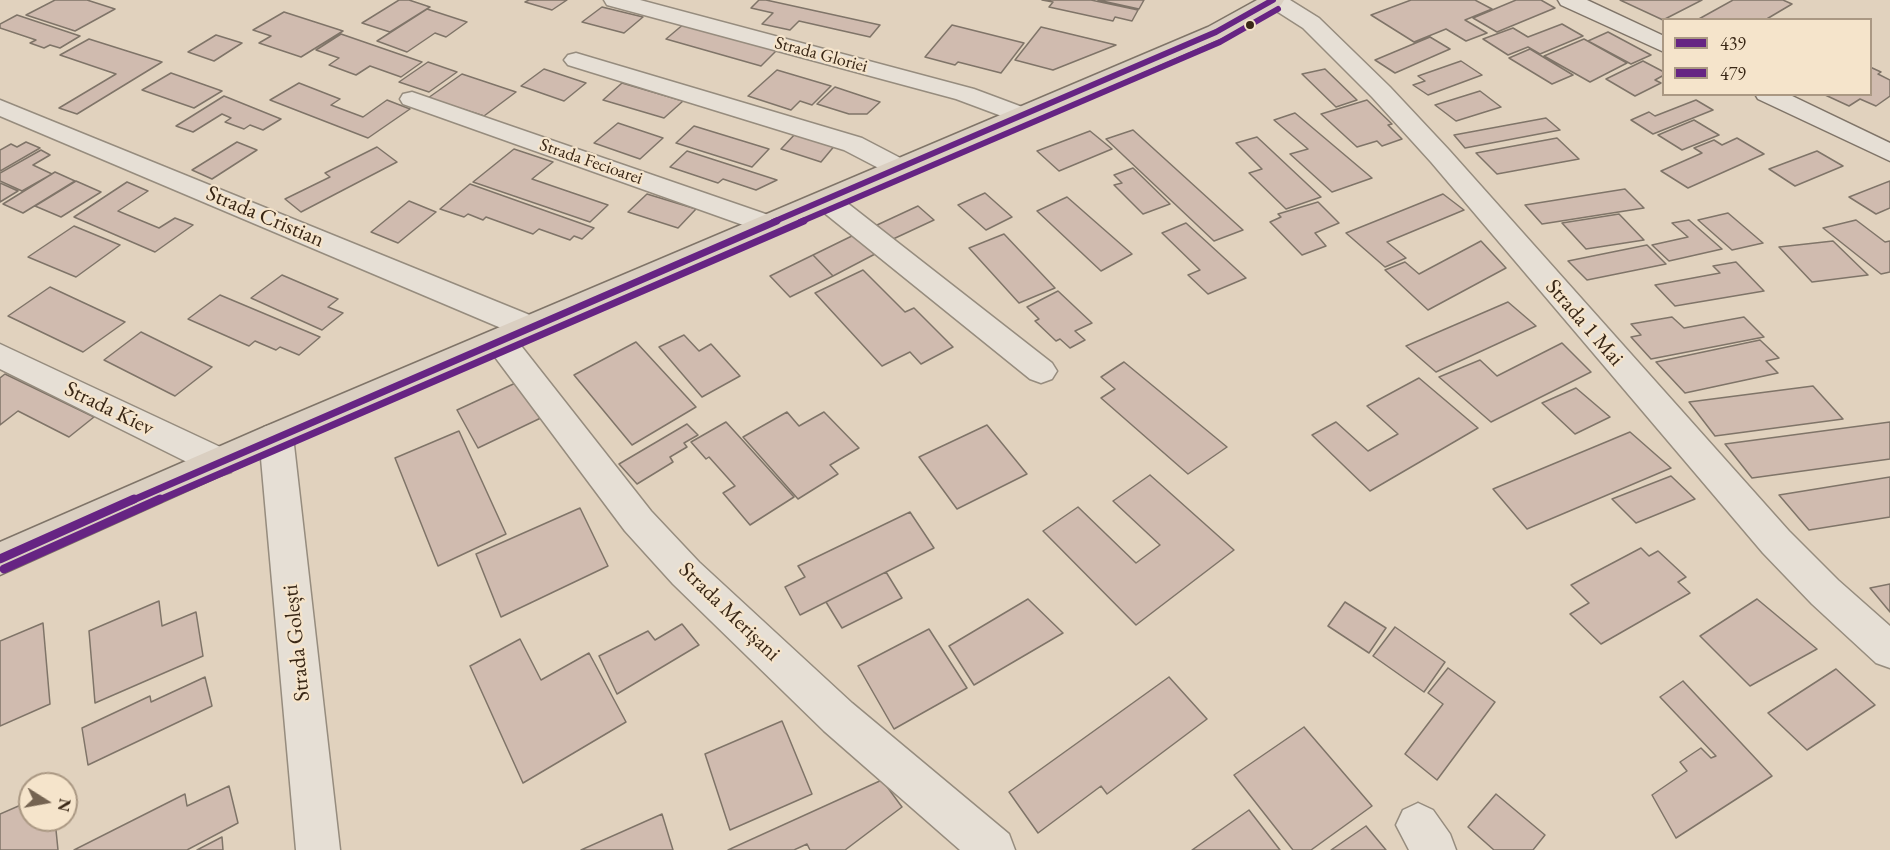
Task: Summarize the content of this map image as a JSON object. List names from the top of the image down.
{
  "streets": {
    "street": [
      "Strada Gloriei",
      "Strada Fecioarei",
      "Strada Cristian",
      "Strada 1 Mai",
      "Strada Kiev",
      "Strada Merișani",
      "Strada Golești"
    ]
  },
  "crossings": [
    ["Strada Cristian", "Strada Merișani"]
  ],
  "lines": ["transit line 439", "transit line 479"],
  "legend": ["439", "479"],
  "north": "right"
}
